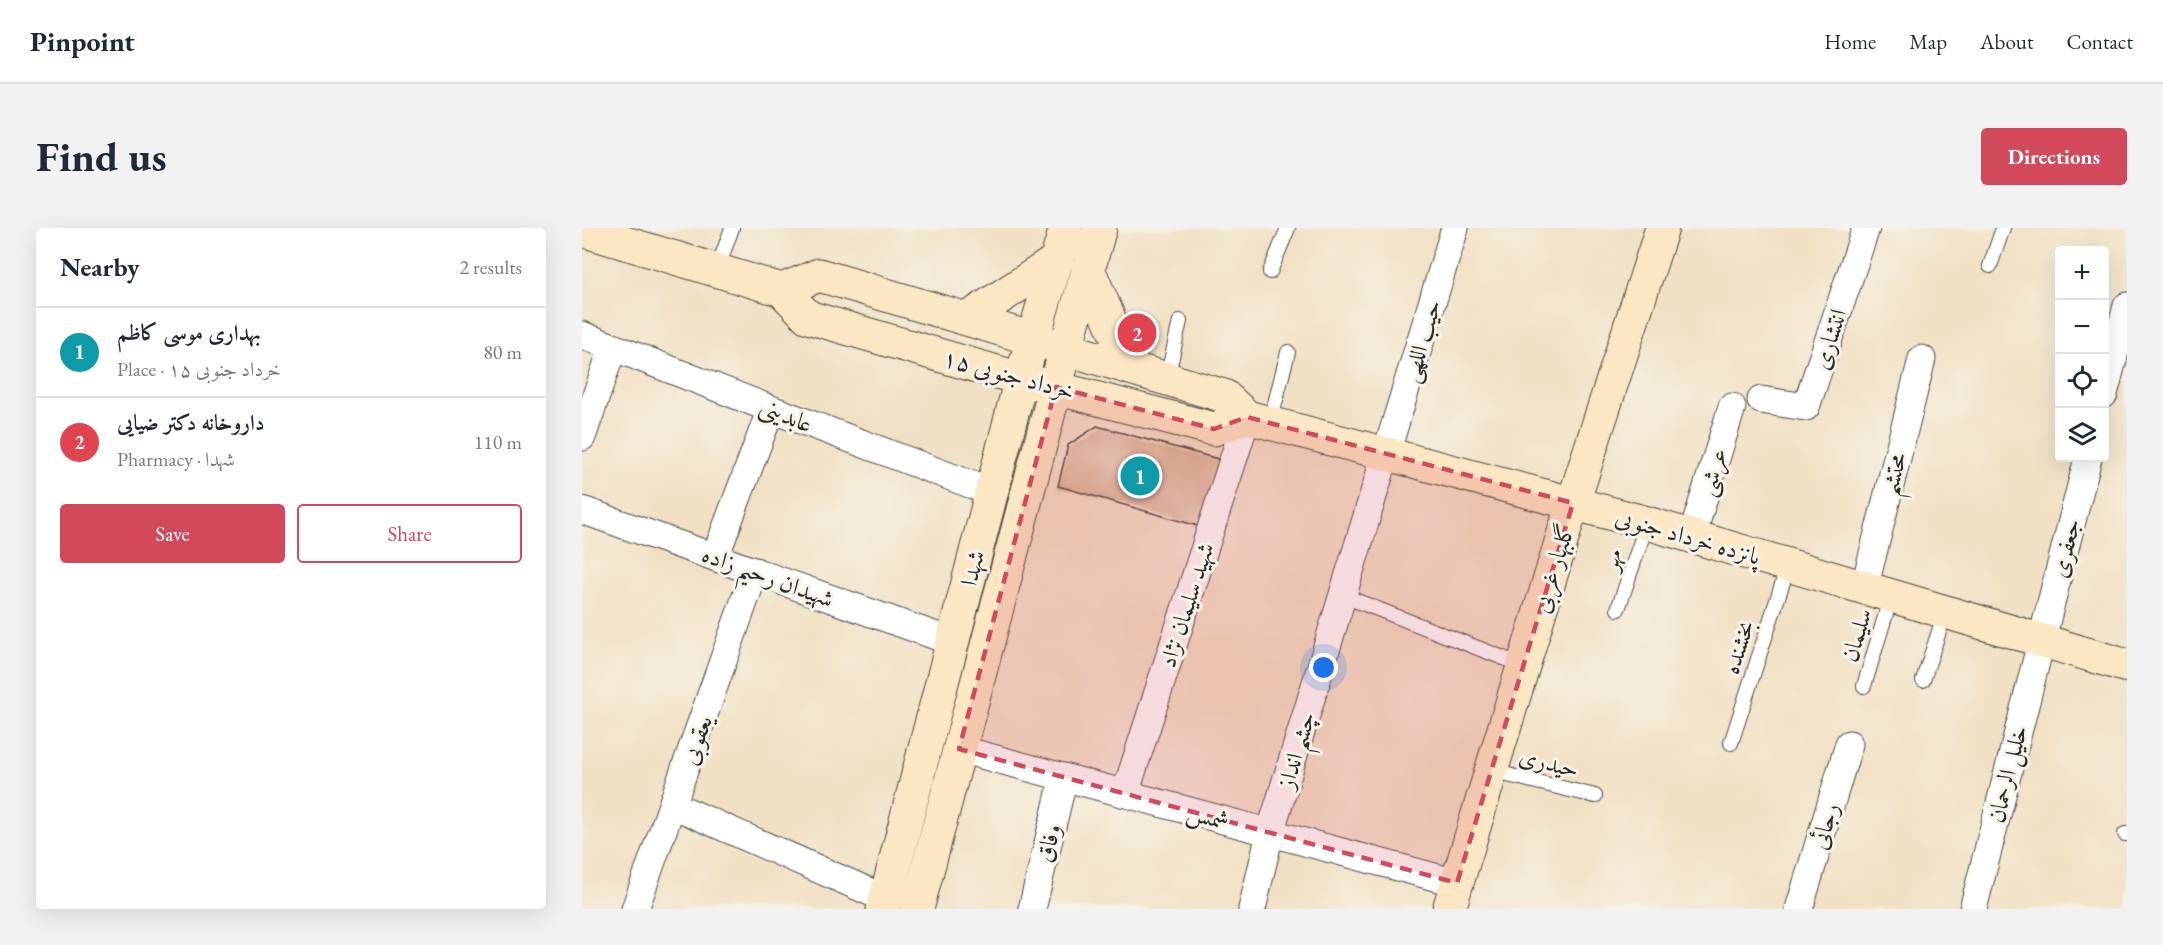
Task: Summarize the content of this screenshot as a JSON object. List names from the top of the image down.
{
  "streets": {
    "street": [
      "انتشاری",
      "حیب اللهی",
      "۱۵ خرداد جنوبی",
      "عابدینی",
      "عرشی",
      "محتشم",
      "پانزده خرداد جنوبی",
      "جعفری",
      "شهدا",
      "گلبهار غربی",
      "شهیدان رحیم زاده",
      "شهید سلیمان نژاد",
      "یعقوبی",
      "چشم انداز",
      "خلیل الرحمان",
      "شمس",
      "رجائی",
      "وفاق"
    ],
    "lane": [
      "مهر",
      "سلیمان",
      "بخشنده",
      "حیدری"
    ]
  },
  "crossings": [
    ["حیب اللهی", "پانزده خرداد جنوبی"],
    ["حیب اللهی", "چشم انداز"],
    ["۱۵ خرداد جنوبی", "پانزده خرداد جنوبی"],
    ["۱۵ خرداد جنوبی", "شهدا"],
    ["۱۵ خرداد جنوبی", "شهید سلیمان نژاد"],
    ["عابدینی", "شهدا"],
    ["عرشی", "پانزده خرداد جنوبی"],
    ["محتشم", "پانزده خرداد جنوبی"],
    ["محتشم", "سلیمان"],
    ["پانزده خرداد جنوبی", "جعفری"],
    ["پانزده خرداد جنوبی", "مهر"],
    ["پانزده خرداد جنوبی", "گلبهار غربی"],
    ["پانزده خرداد جنوبی", "شهید سلیمان نژاد"],
    ["پانزده خرداد جنوبی", "سلیمان"],
    ["پانزده خرداد جنوبی", "بخشنده"],
    ["پانزده خرداد جنوبی", "چشم انداز"],
    ["پانزده خرداد جنوبی", "خلیل الرحمان"],
    ["جعفری", "خلیل الرحمان"],
    ["شهدا", "شهیدان رحیم زاده"],
    ["شهدا", "شمس"],
    ["گلبهار غربی", "حیدری"],
    ["گلبهار غربی", "شمس"],
    ["شهیدان رحیم زاده", "یعقوبی"],
    ["شهید سلیمان نژاد", "شمس"],
    ["چشم انداز", "شمس"],
    ["شمس", "وفاق"]
  ],
  "page": {
    "header": "Pinpoint",
    "nav": [
      "Home",
      "Map",
      "About",
      "Contact"
    ],
    "buttons": [
      "Directions",
      ["Save", "Share"]
    ],
    "title": "Find us",
    "heading": ["Nearby", "2 results"],
    "map_buttons": ["+", "−"],
    "list": [
      {
        "mark": "1",
        "name": "بهداری موسی کاظم",
        "note": "Place · ۱۵ خرداد جنوبی",
        "value": "80 m"
      },
      {
        "mark": "2",
        "name": "داروخانه دکتر ضیایی",
        "note": "Pharmacy · شهدا",
        "value": "110 m"
      }
    ],
    "pins": ["2", "1"]
  }
}
